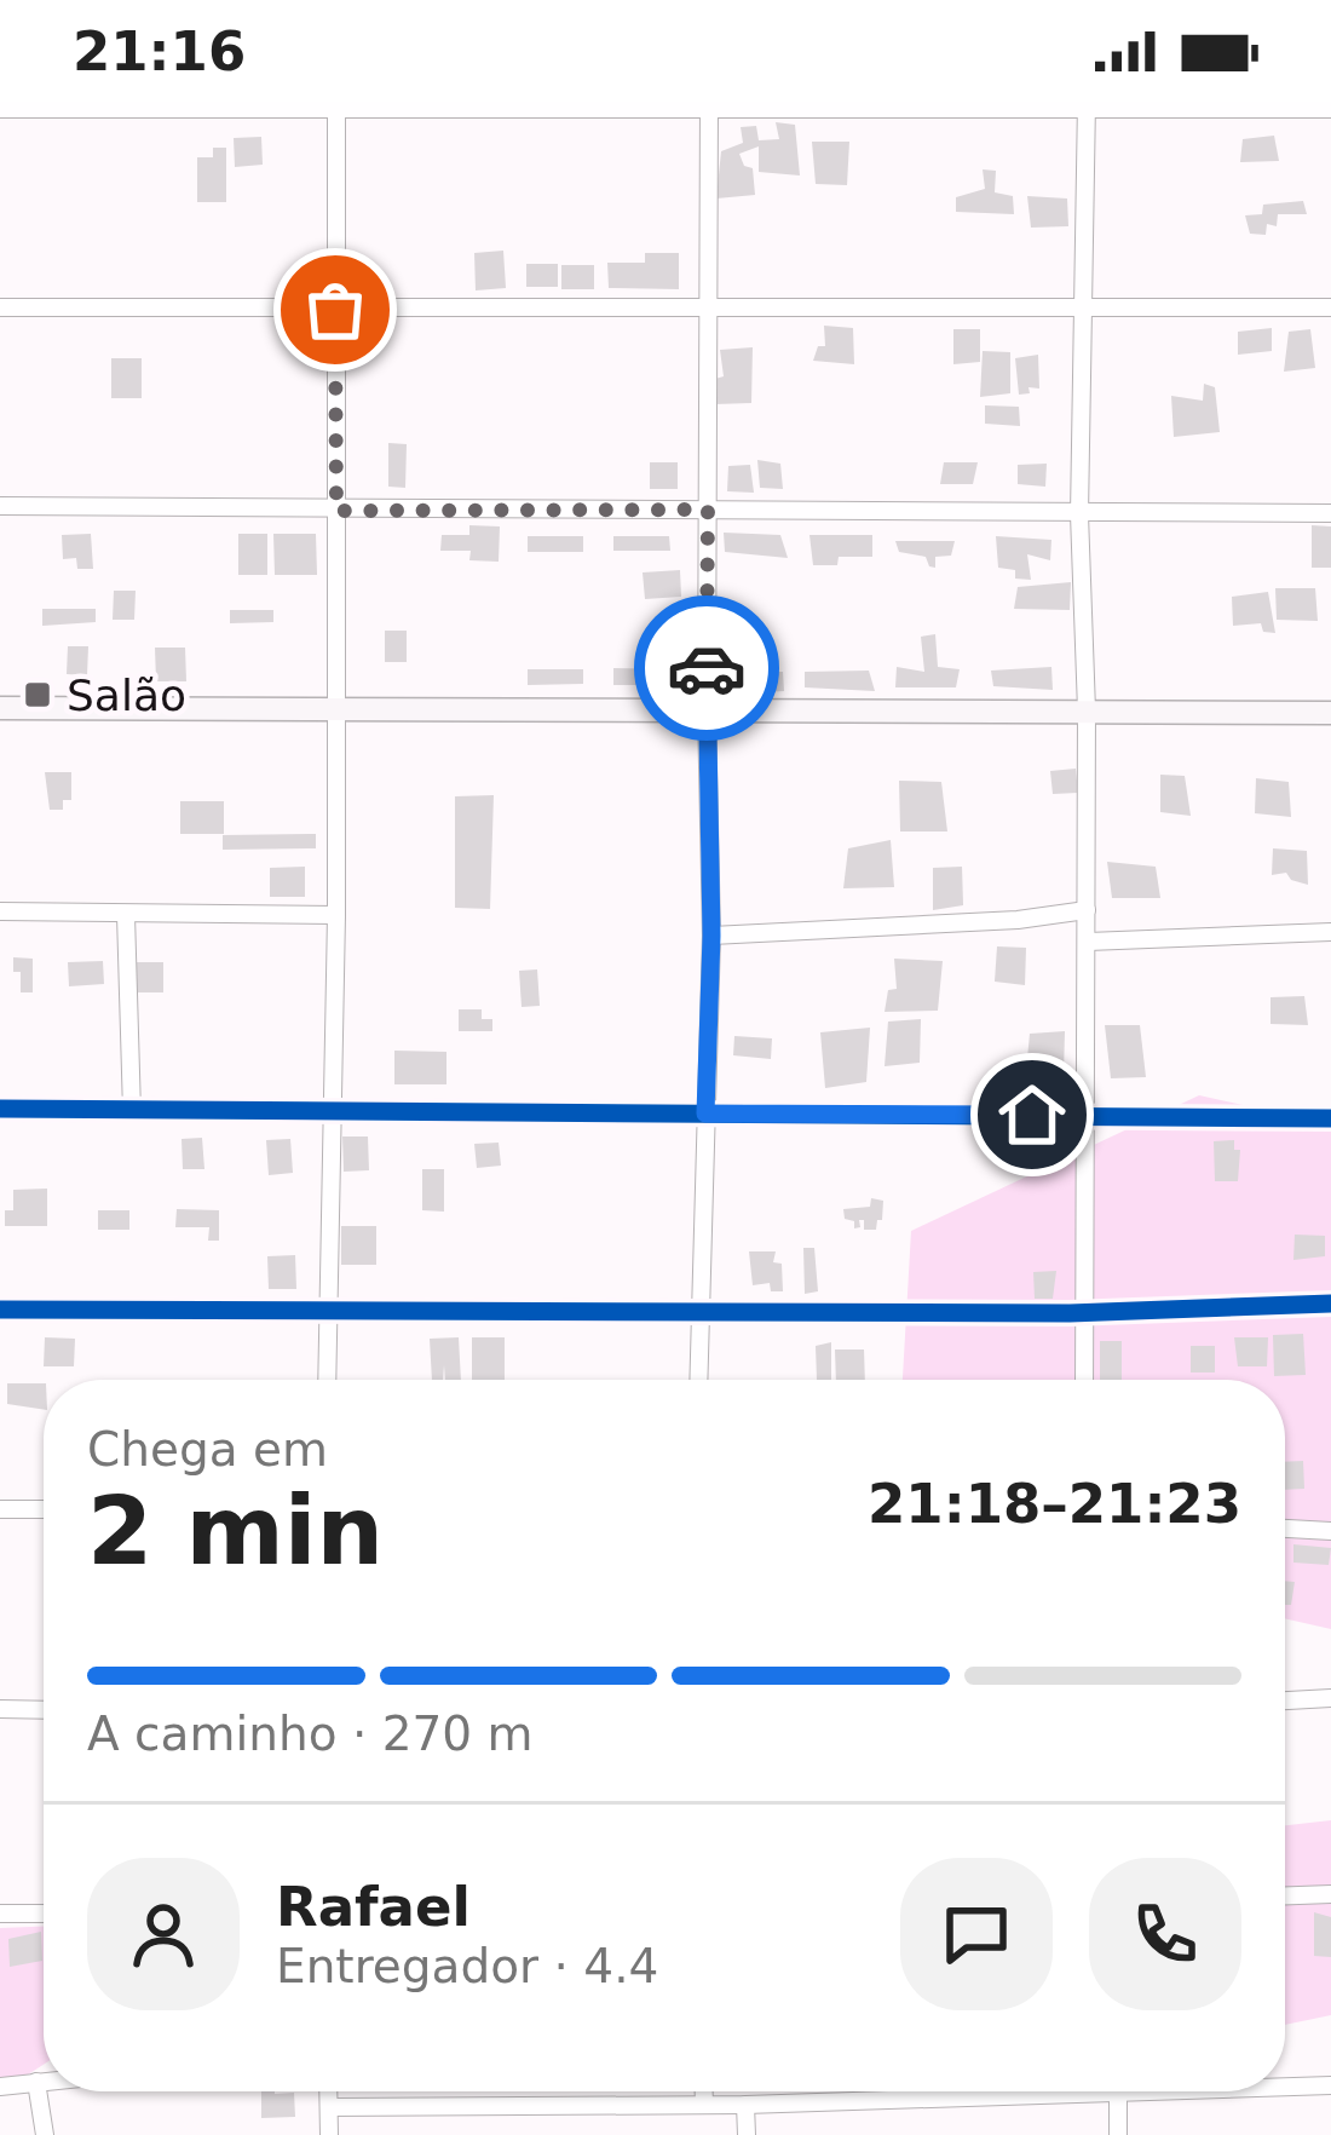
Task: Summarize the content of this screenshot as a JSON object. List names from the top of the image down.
{
  "places": {
    "transit": ["Salão"]
  },
  "page": {
    "status": "21:16",
    "heading": ["2 min", "Chega em", "21:18–21:23"],
    "panel": ["Rafael", "Entregador · 4.4"],
    "bar": "A caminho · 270 m"
  }
}
